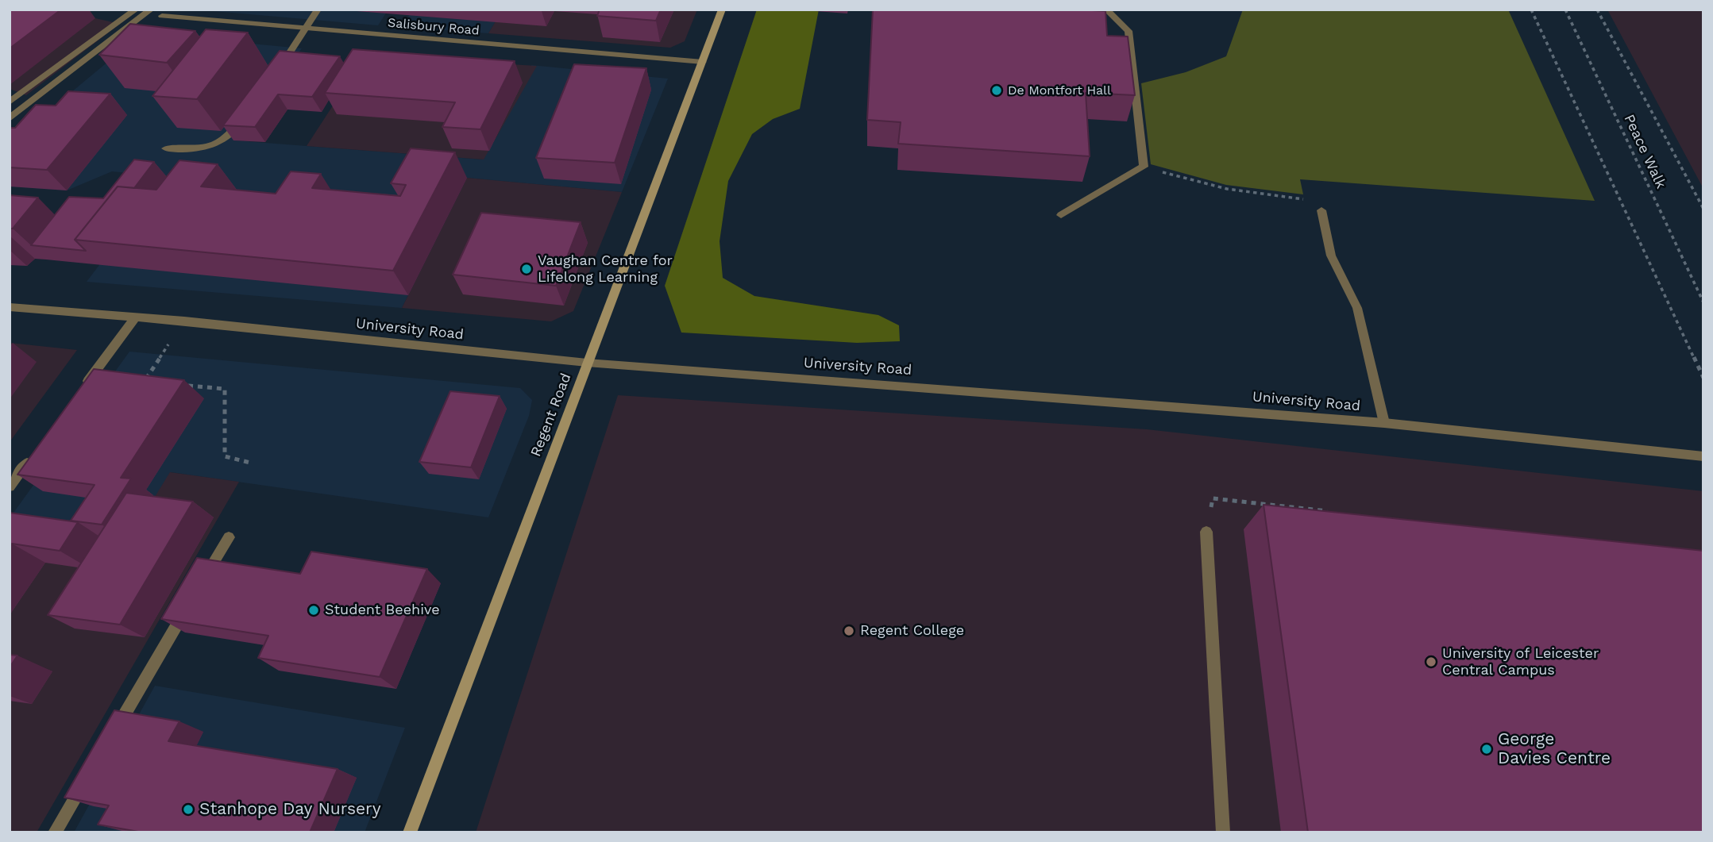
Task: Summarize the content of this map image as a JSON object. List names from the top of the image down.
{
  "streets": {
    "street": ["Salisbury Road", "University Road", "Regent Road"],
    "path": ["Peace Walk"]
  },
  "crossings": [
    ["Salisbury Road", "Regent Road"],
    ["University Road", "Regent Road"]
  ],
  "places": [
    "De Montfort Hall",
    "Vaughan Centre for Lifelong Learning",
    "Student Beehive",
    "Regent College",
    "University of Leicester Central Campus",
    "George Davies Centre",
    "Stanhope Day Nursery"
  ]
}
